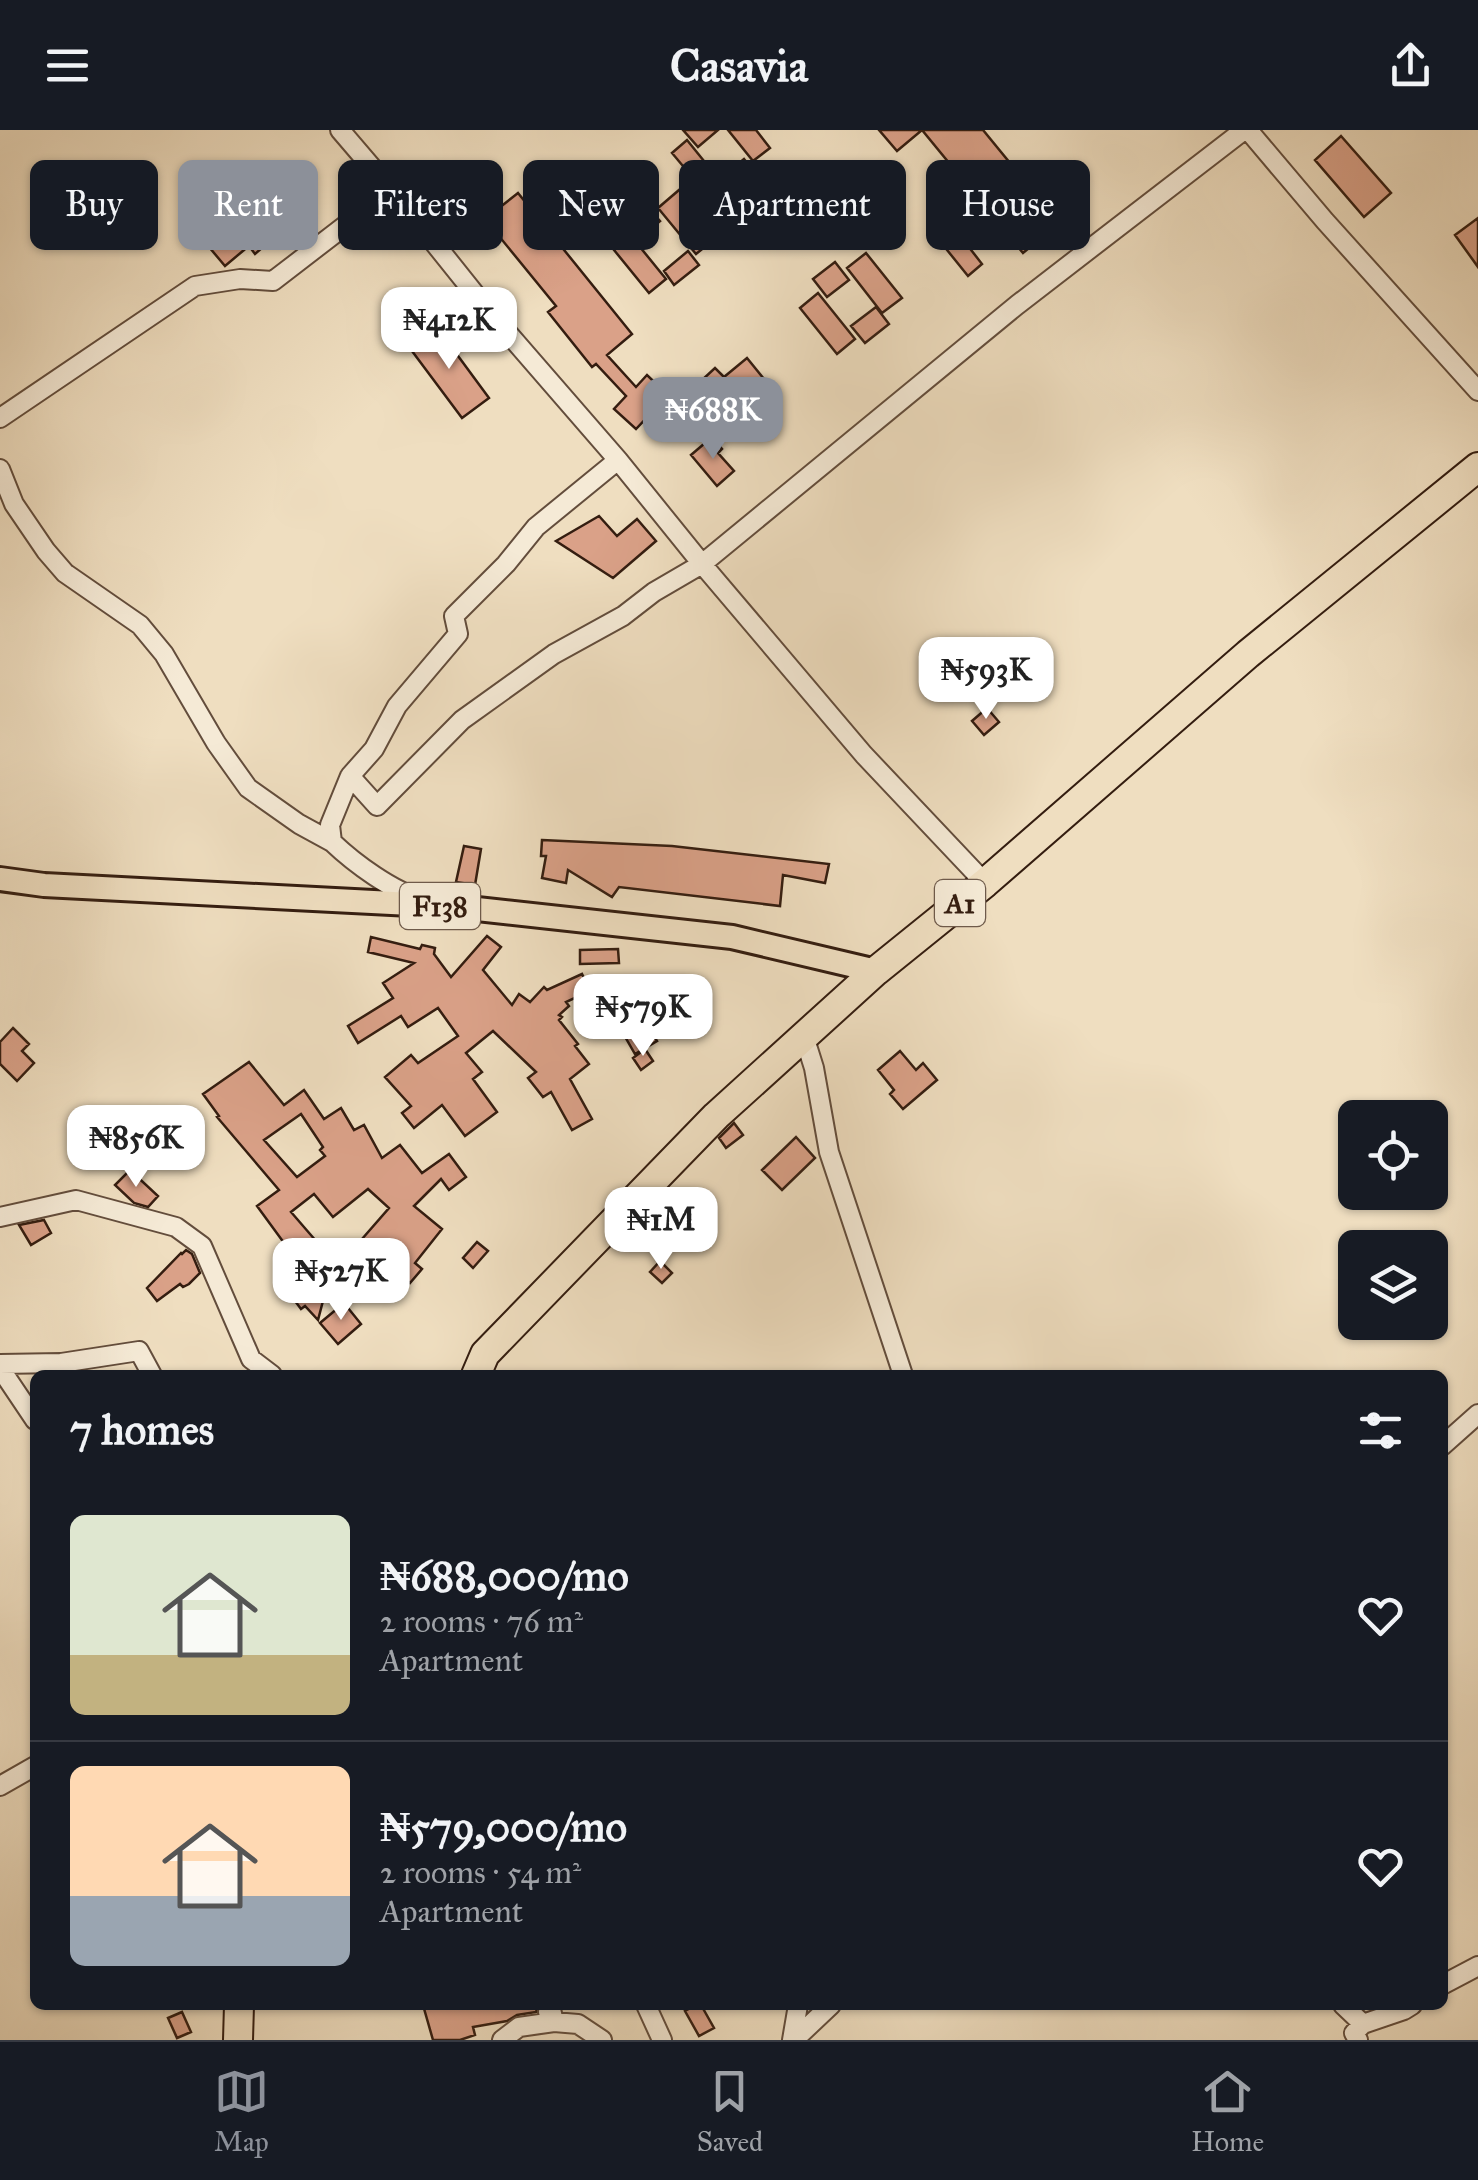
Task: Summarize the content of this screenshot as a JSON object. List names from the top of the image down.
{
  "streets": {
    "highway": ["A1"],
    "main road": ["F138"]
  },
  "crossings": [
    ["A1", "F138"]
  ],
  "page": {
    "header": "Casavia",
    "chip": [
      "Buy",
      "Rent",
      "Filters",
      "New",
      "Apartment",
      "House"
    ],
    "price": [
      "₦412K",
      "₦688K",
      "₦593K",
      "₦579K",
      "₦856K",
      "₦1M",
      "₦527K"
    ],
    "heading": "7 homes",
    "list": [
      {
        "name": "₦688,000/mo",
        "note": "2 rooms · 76 m² · Apartment"
      },
      {
        "name": "₦579,000/mo",
        "note": "2 rooms · 54 m² · Apartment"
      }
    ],
    "tabs": ["Map", "Saved", "Home"]
  }
}
